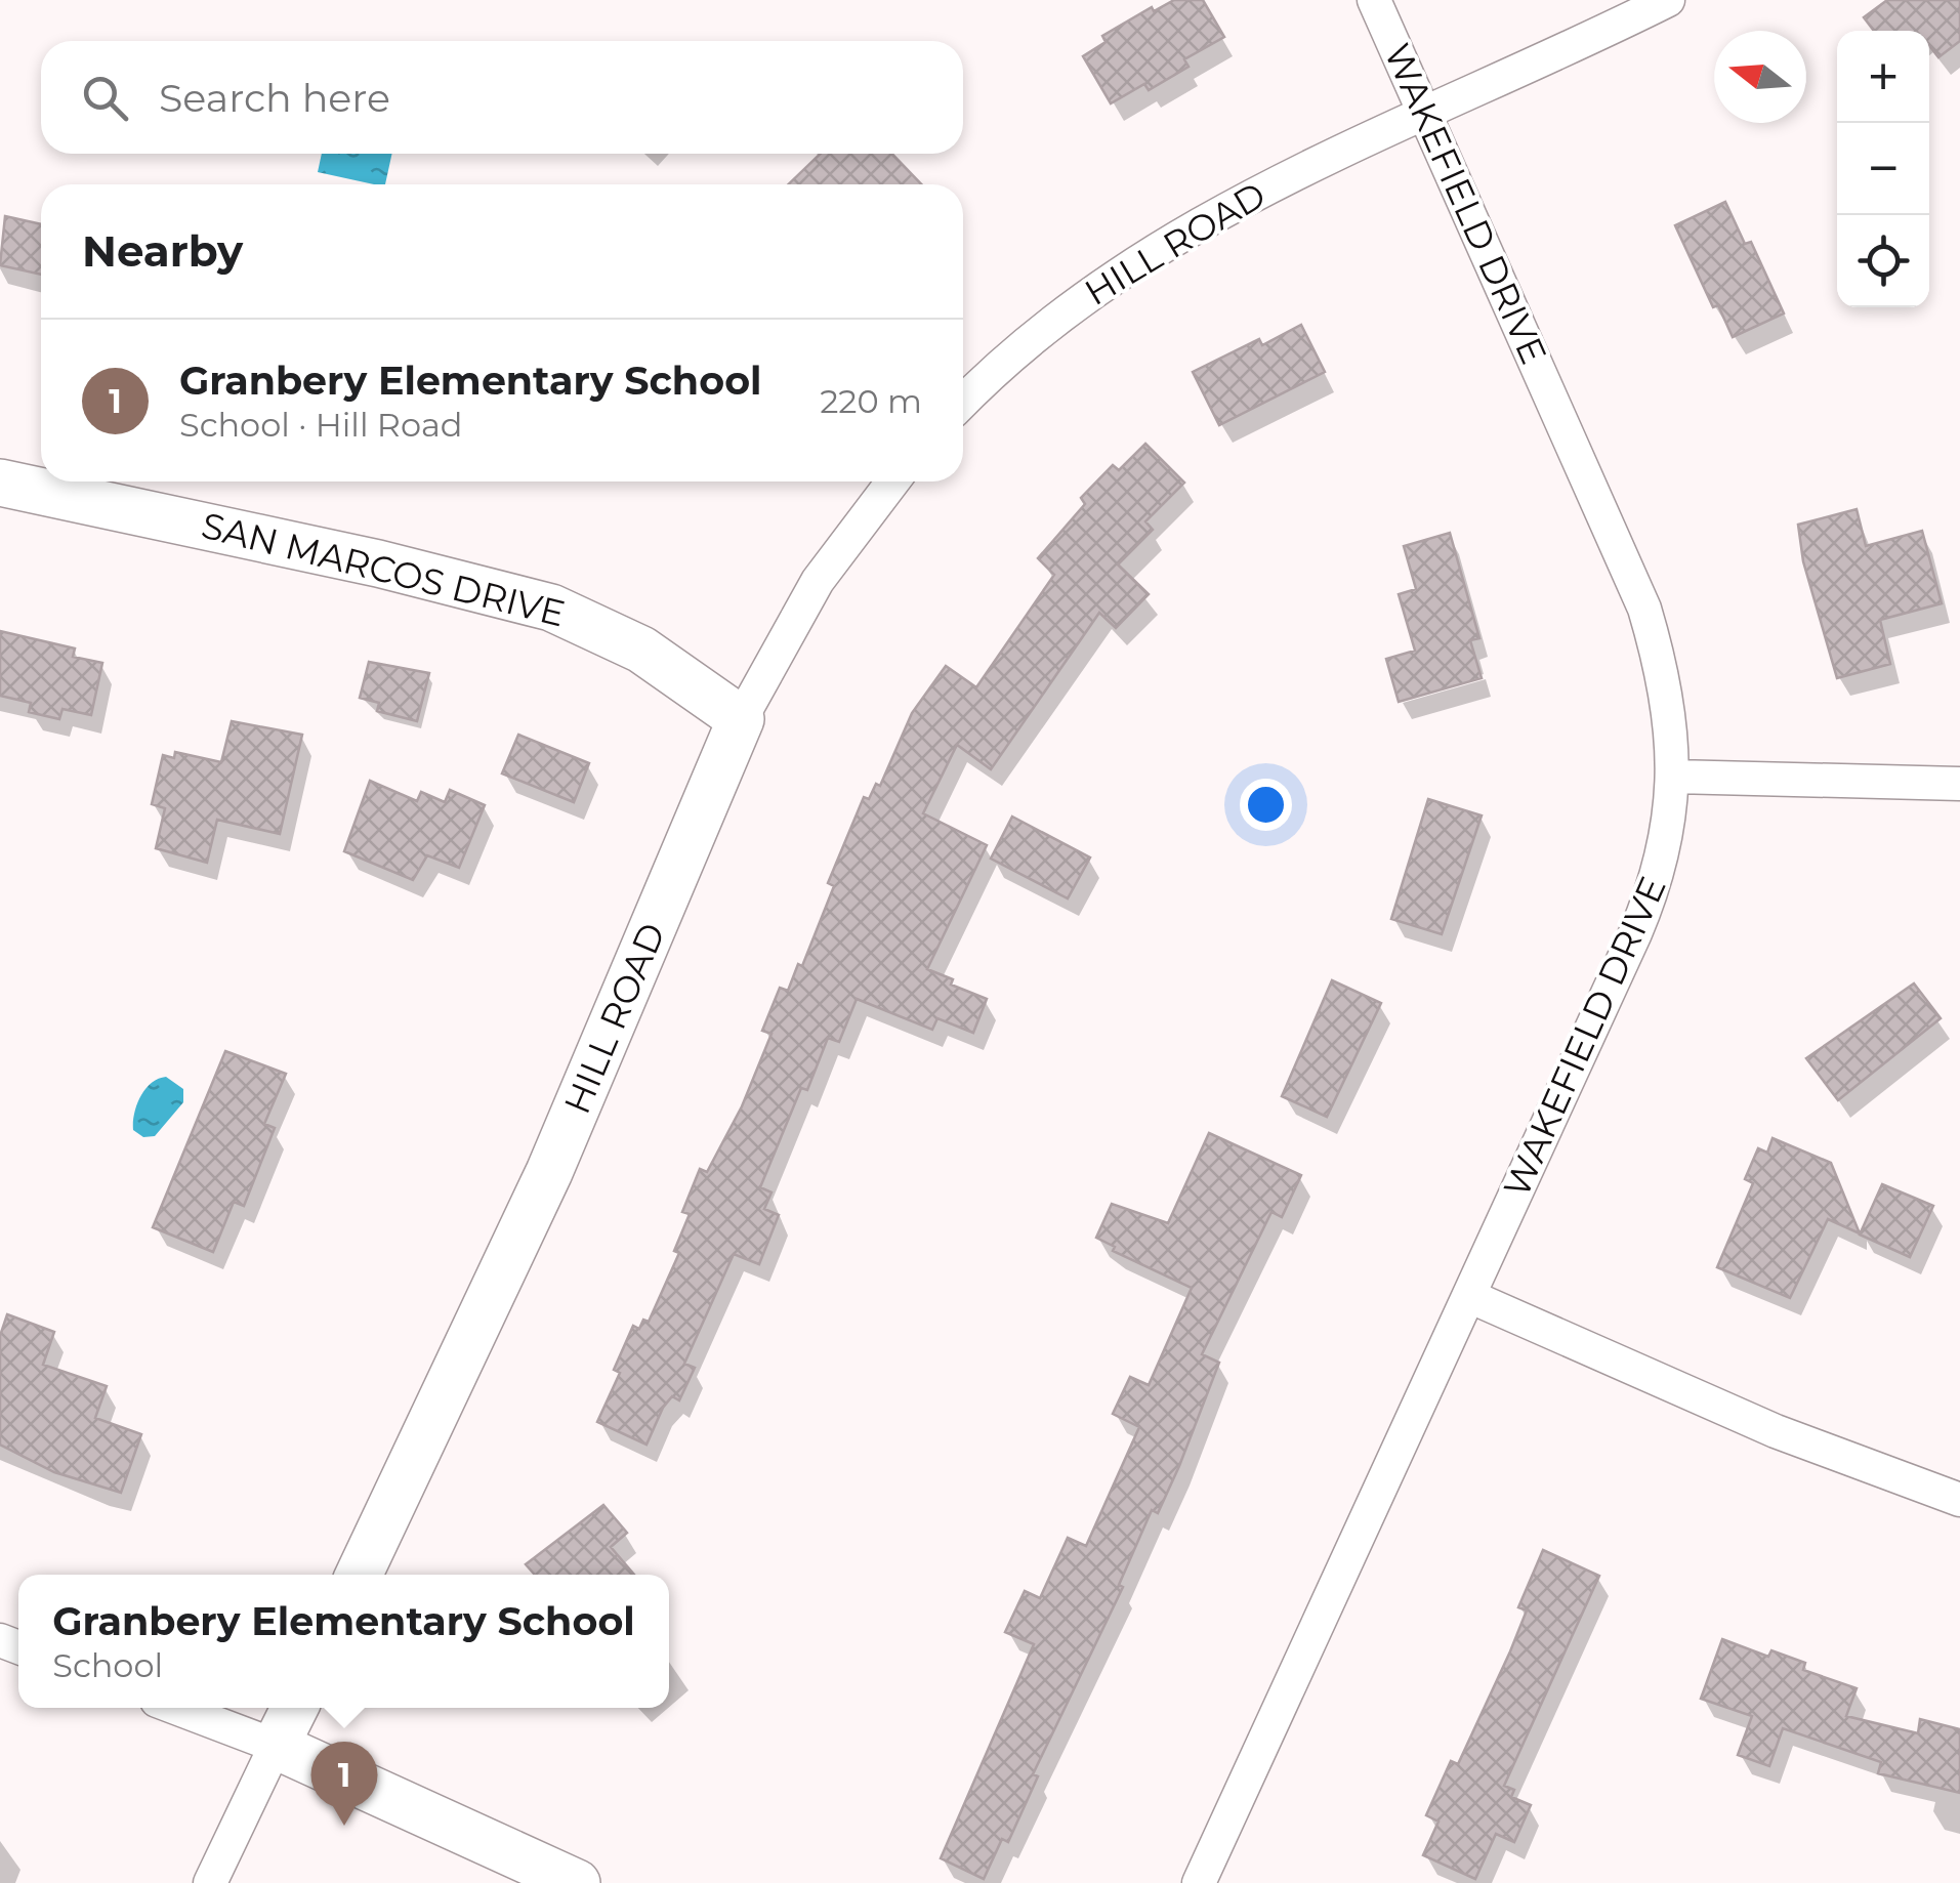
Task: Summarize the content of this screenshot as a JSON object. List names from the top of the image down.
{
  "streets": {
    "street": ["WAKEFIELD DRIVE", "HILL ROAD", "SAN MARCOS DRIVE"]
  },
  "crossings": [
    ["WAKEFIELD DRIVE", "HILL ROAD"],
    ["HILL ROAD", "SAN MARCOS DRIVE"]
  ],
  "north": "left",
  "page": {
    "map_buttons": ["+", "−"],
    "search": "Search here",
    "heading": "Nearby",
    "list": [
      {
        "mark": "1",
        "name": "Granbery Elementary School",
        "note": "School · Hill Road",
        "value": "220 m"
      }
    ],
    "popup": ["Granbery Elementary School", "School"],
    "pins": "1"
  }
}
